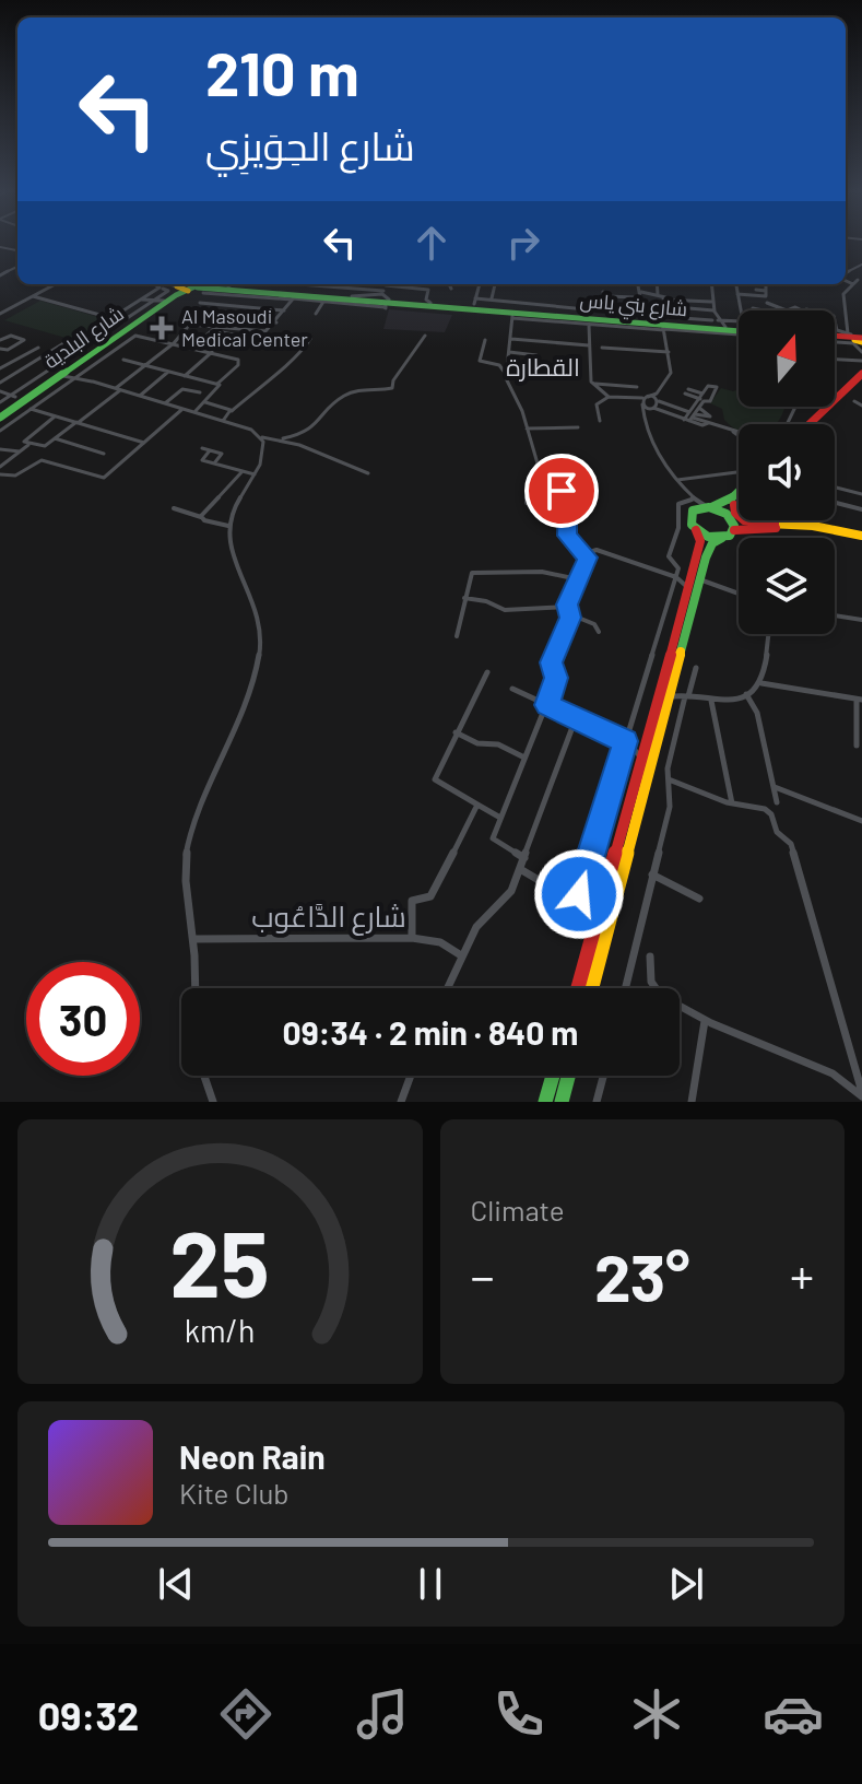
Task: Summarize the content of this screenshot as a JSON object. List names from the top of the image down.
{
  "streets": {
    "main road": ["شارع بني ياس", "شارع البلدية"],
    "street": ["شارع الدَّاعُوب"]
  },
  "crossings": [
    ["شارع بني ياس", "شارع البلدية"]
  ],
  "districts": ["القطارة"],
  "places": {
    "health": ["Al Masoudi Medical Center"]
  },
  "north": "top",
  "page": {
    "turn": ["210 m", "شارع الحِوَيزِي"],
    "limit": "30",
    "trip": "09:34 · 2 min · 840 m",
    "tile": "Climate",
    "heat": ["−", "23°", "+"],
    "song": ["Neon Rain", "Kite Club"],
    "tabs": "09:32",
    "gauge": ["25", "km/h"]
  }
}
